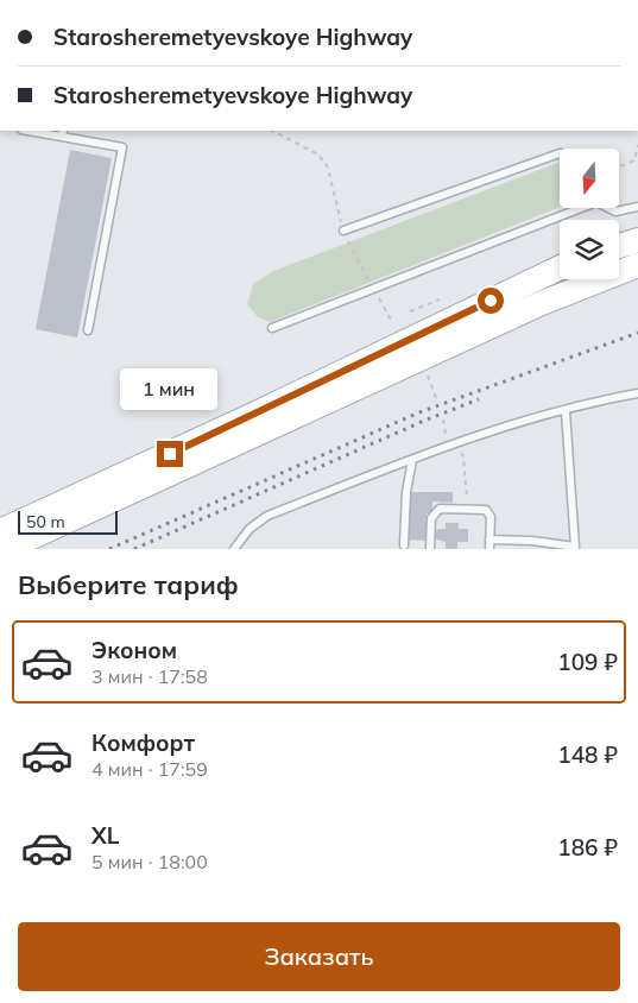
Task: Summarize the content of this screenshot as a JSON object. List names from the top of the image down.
{
  "scale_bar": "50 m",
  "north": "bottom",
  "page": {
    "banner": ["Starosheremetyevskoye Highway", "Starosheremetyevskoye Highway"],
    "bubble": "1 мин",
    "scale": "50 m",
    "heading": "Выберите тариф",
    "list": [
      {
        "name": "Эконом",
        "note": "3 мин · 17:58",
        "value": "109 ₽"
      },
      {
        "name": "Комфорт",
        "note": "4 мин · 17:59",
        "value": "148 ₽"
      },
      {
        "name": "XL",
        "note": "5 мин · 18:00",
        "value": "186 ₽"
      }
    ],
    "buttons": "Заказать"
  }
}
